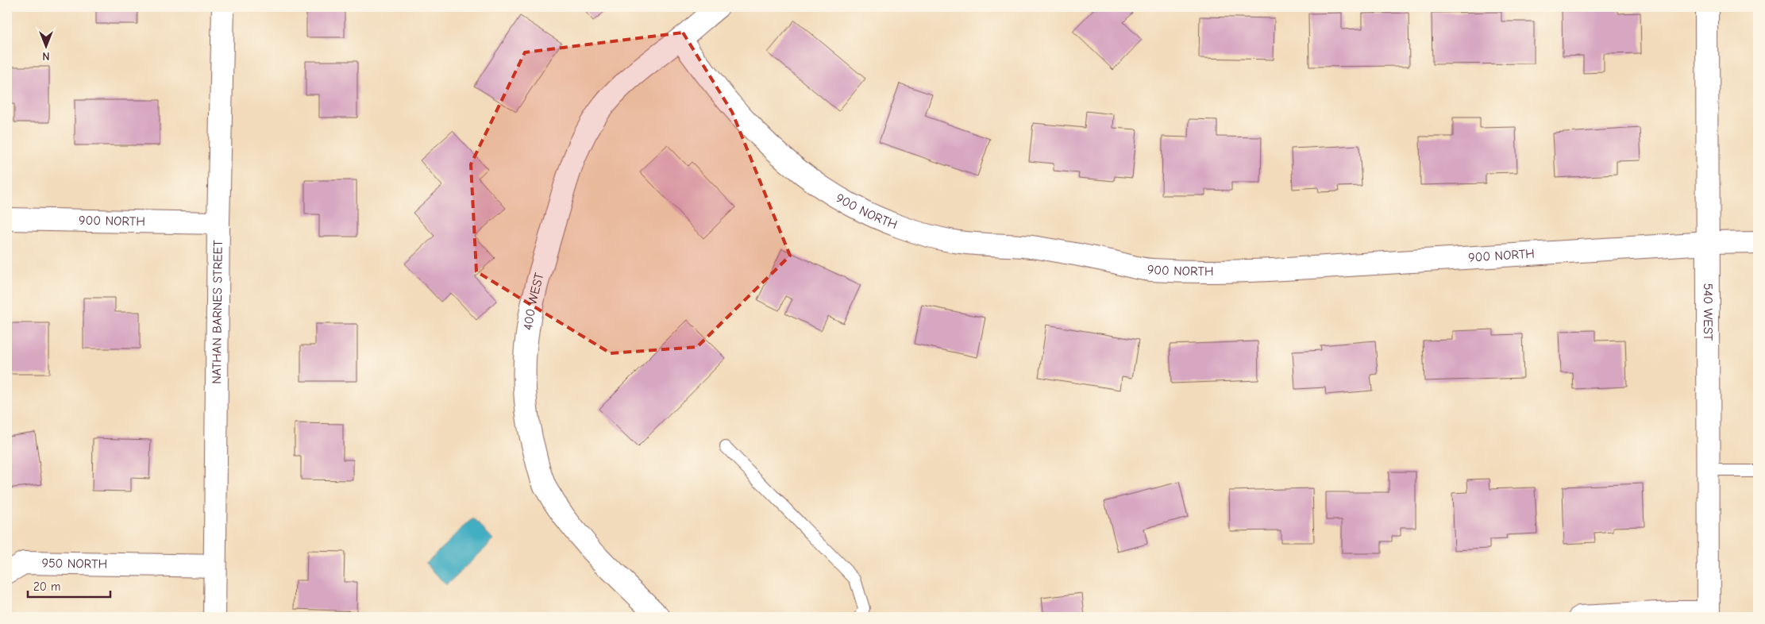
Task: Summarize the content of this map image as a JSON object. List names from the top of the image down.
{
  "streets": {
    "street": [
      "900 NORTH",
      "400 WEST",
      "NATHAN BARNES STREET",
      "540 WEST",
      "950 NORTH"
    ]
  },
  "crossings": [
    ["900 NORTH", "400 WEST"],
    ["900 NORTH", "NATHAN BARNES STREET"],
    ["900 NORTH", "540 WEST"],
    ["NATHAN BARNES STREET", "950 NORTH"]
  ],
  "scale_bar": "20 m",
  "north": "bottom"
}
